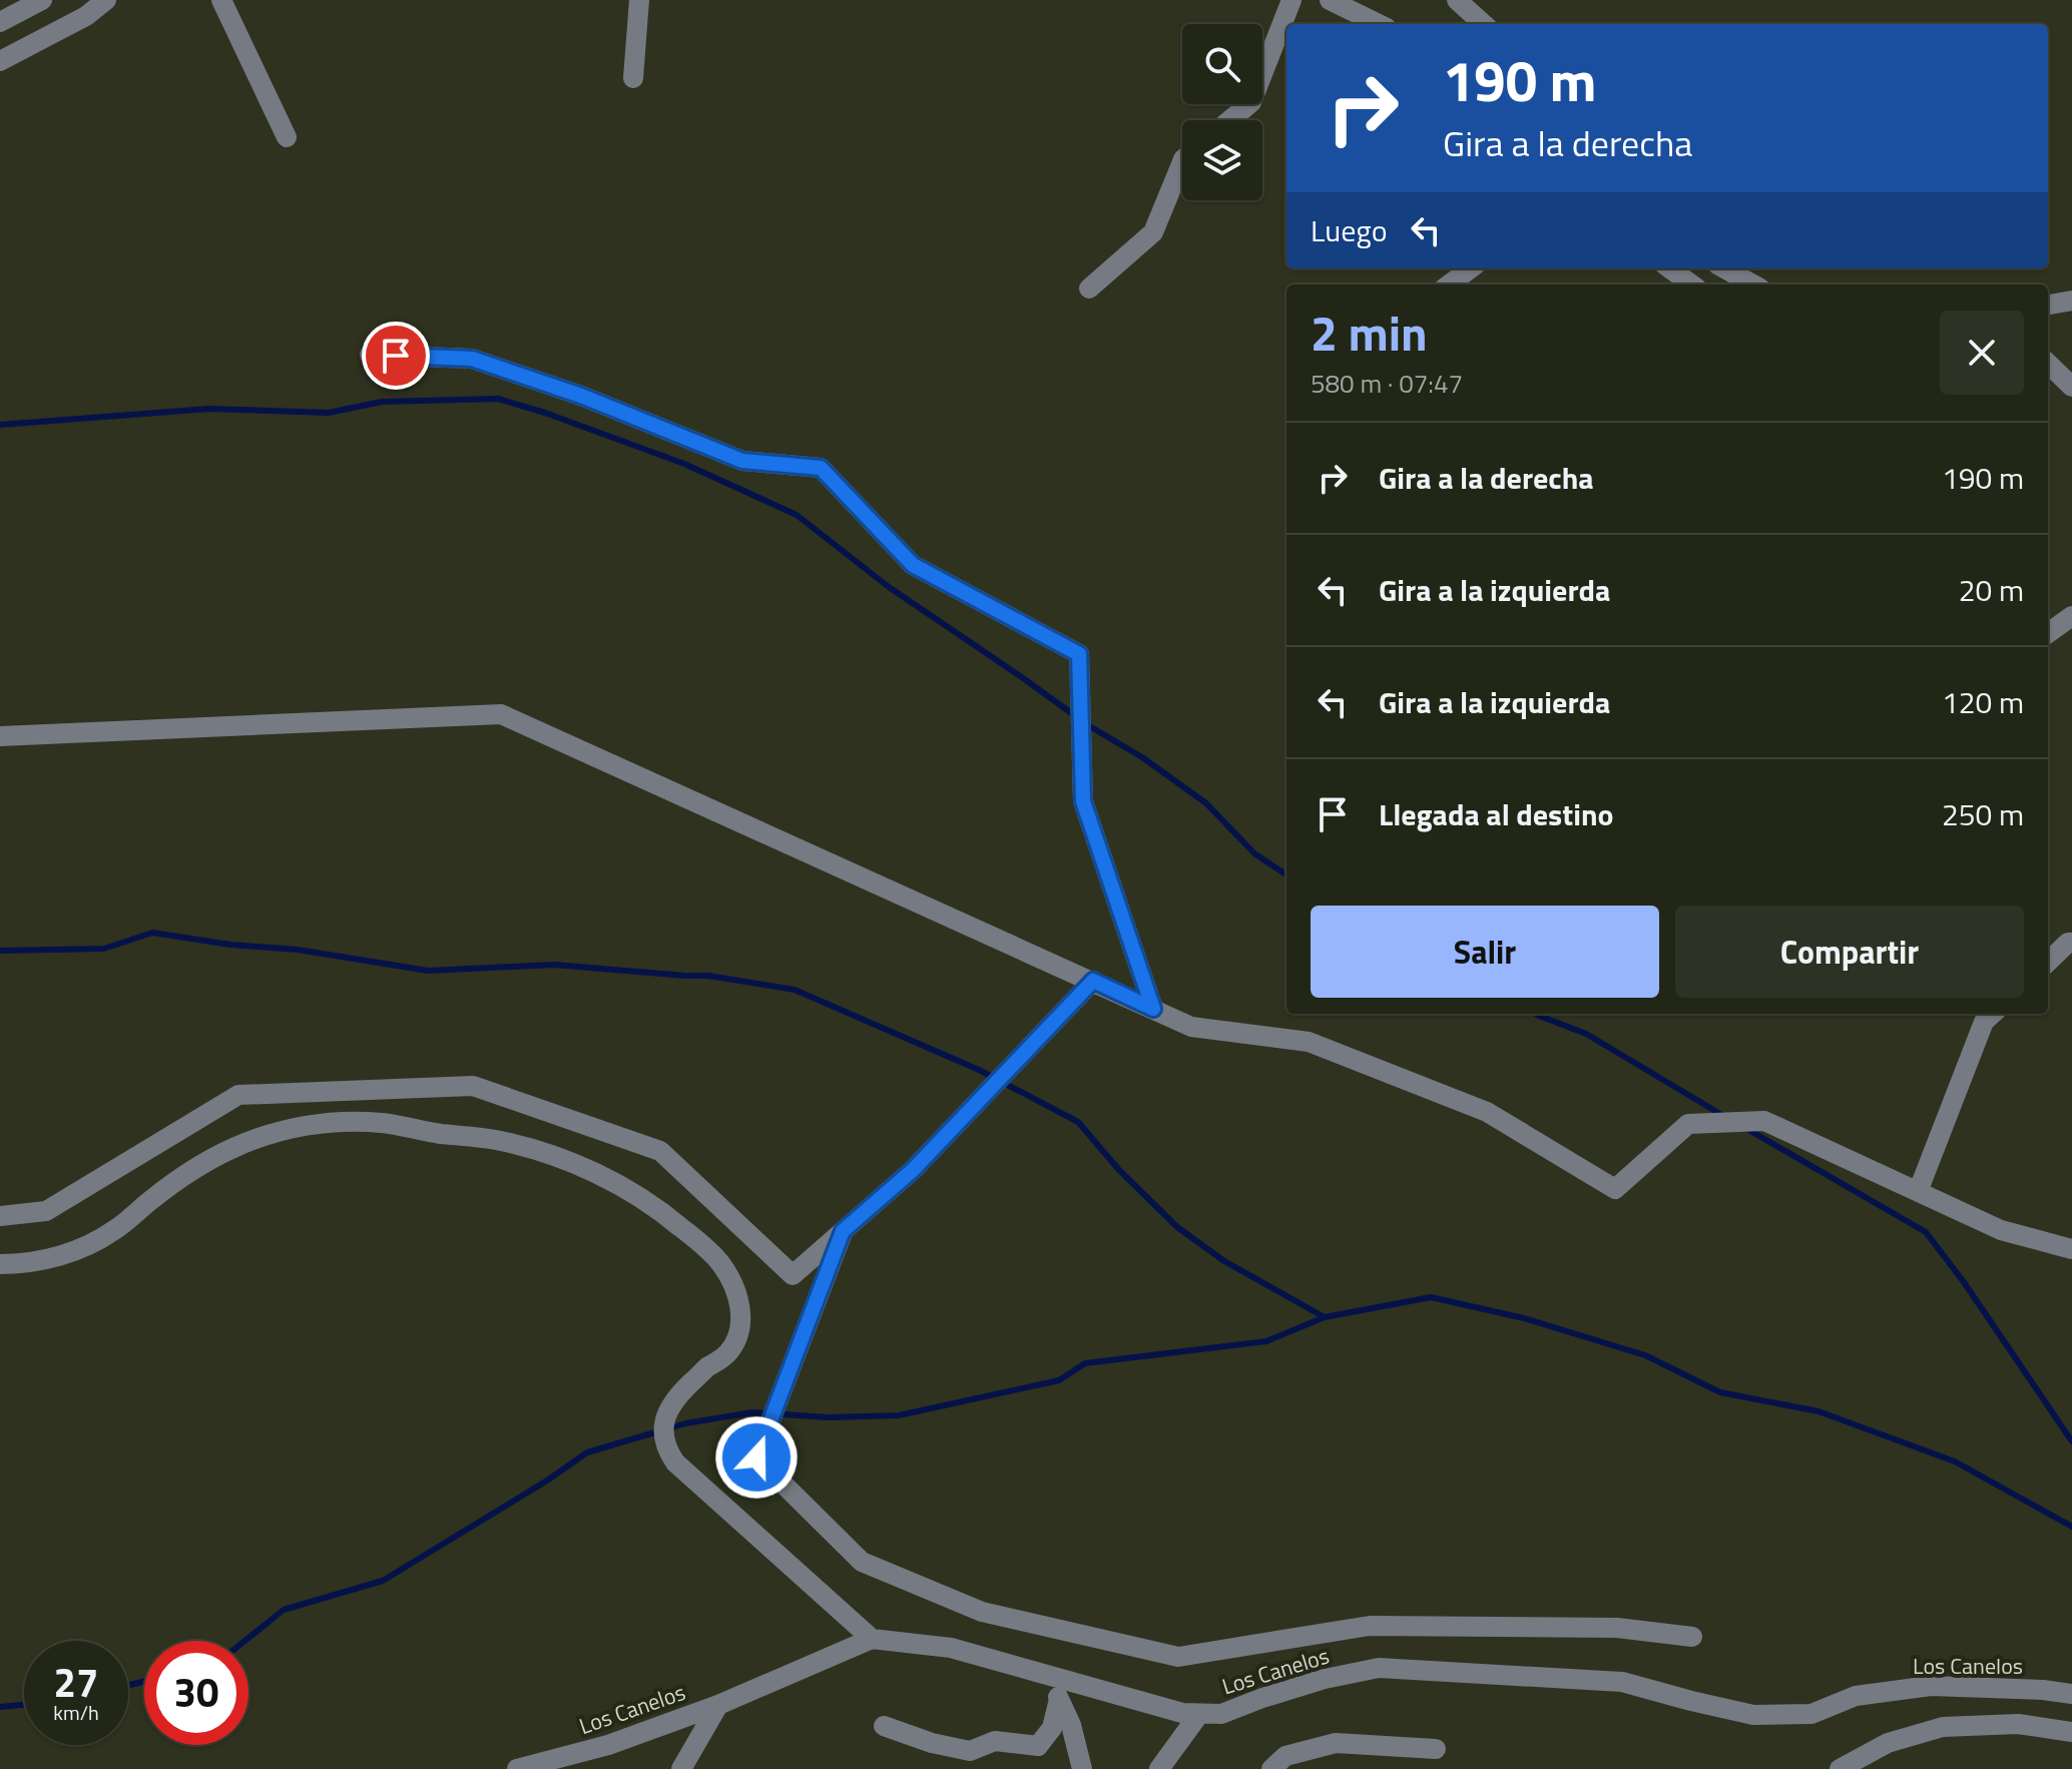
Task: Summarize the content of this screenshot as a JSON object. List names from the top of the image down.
{
  "streets": {
    "street": ["Los Canelos"]
  },
  "page": {
    "turn": ["190 m", "Gira a la derecha"],
    "then": "Luego",
    "heading": ["2 min", "580 m · 07:47"],
    "list": [
      {
        "name": "Gira a la derecha",
        "value": "190 m"
      },
      {
        "name": "Gira a la izquierda",
        "value": "20 m"
      },
      {
        "name": "Gira a la izquierda",
        "value": "120 m"
      },
      {
        "name": "Llegada al destino",
        "value": "250 m"
      }
    ],
    "buttons": ["Salir", "Compartir"],
    "speed": "27 km/h",
    "limit": "30"
  }
}
